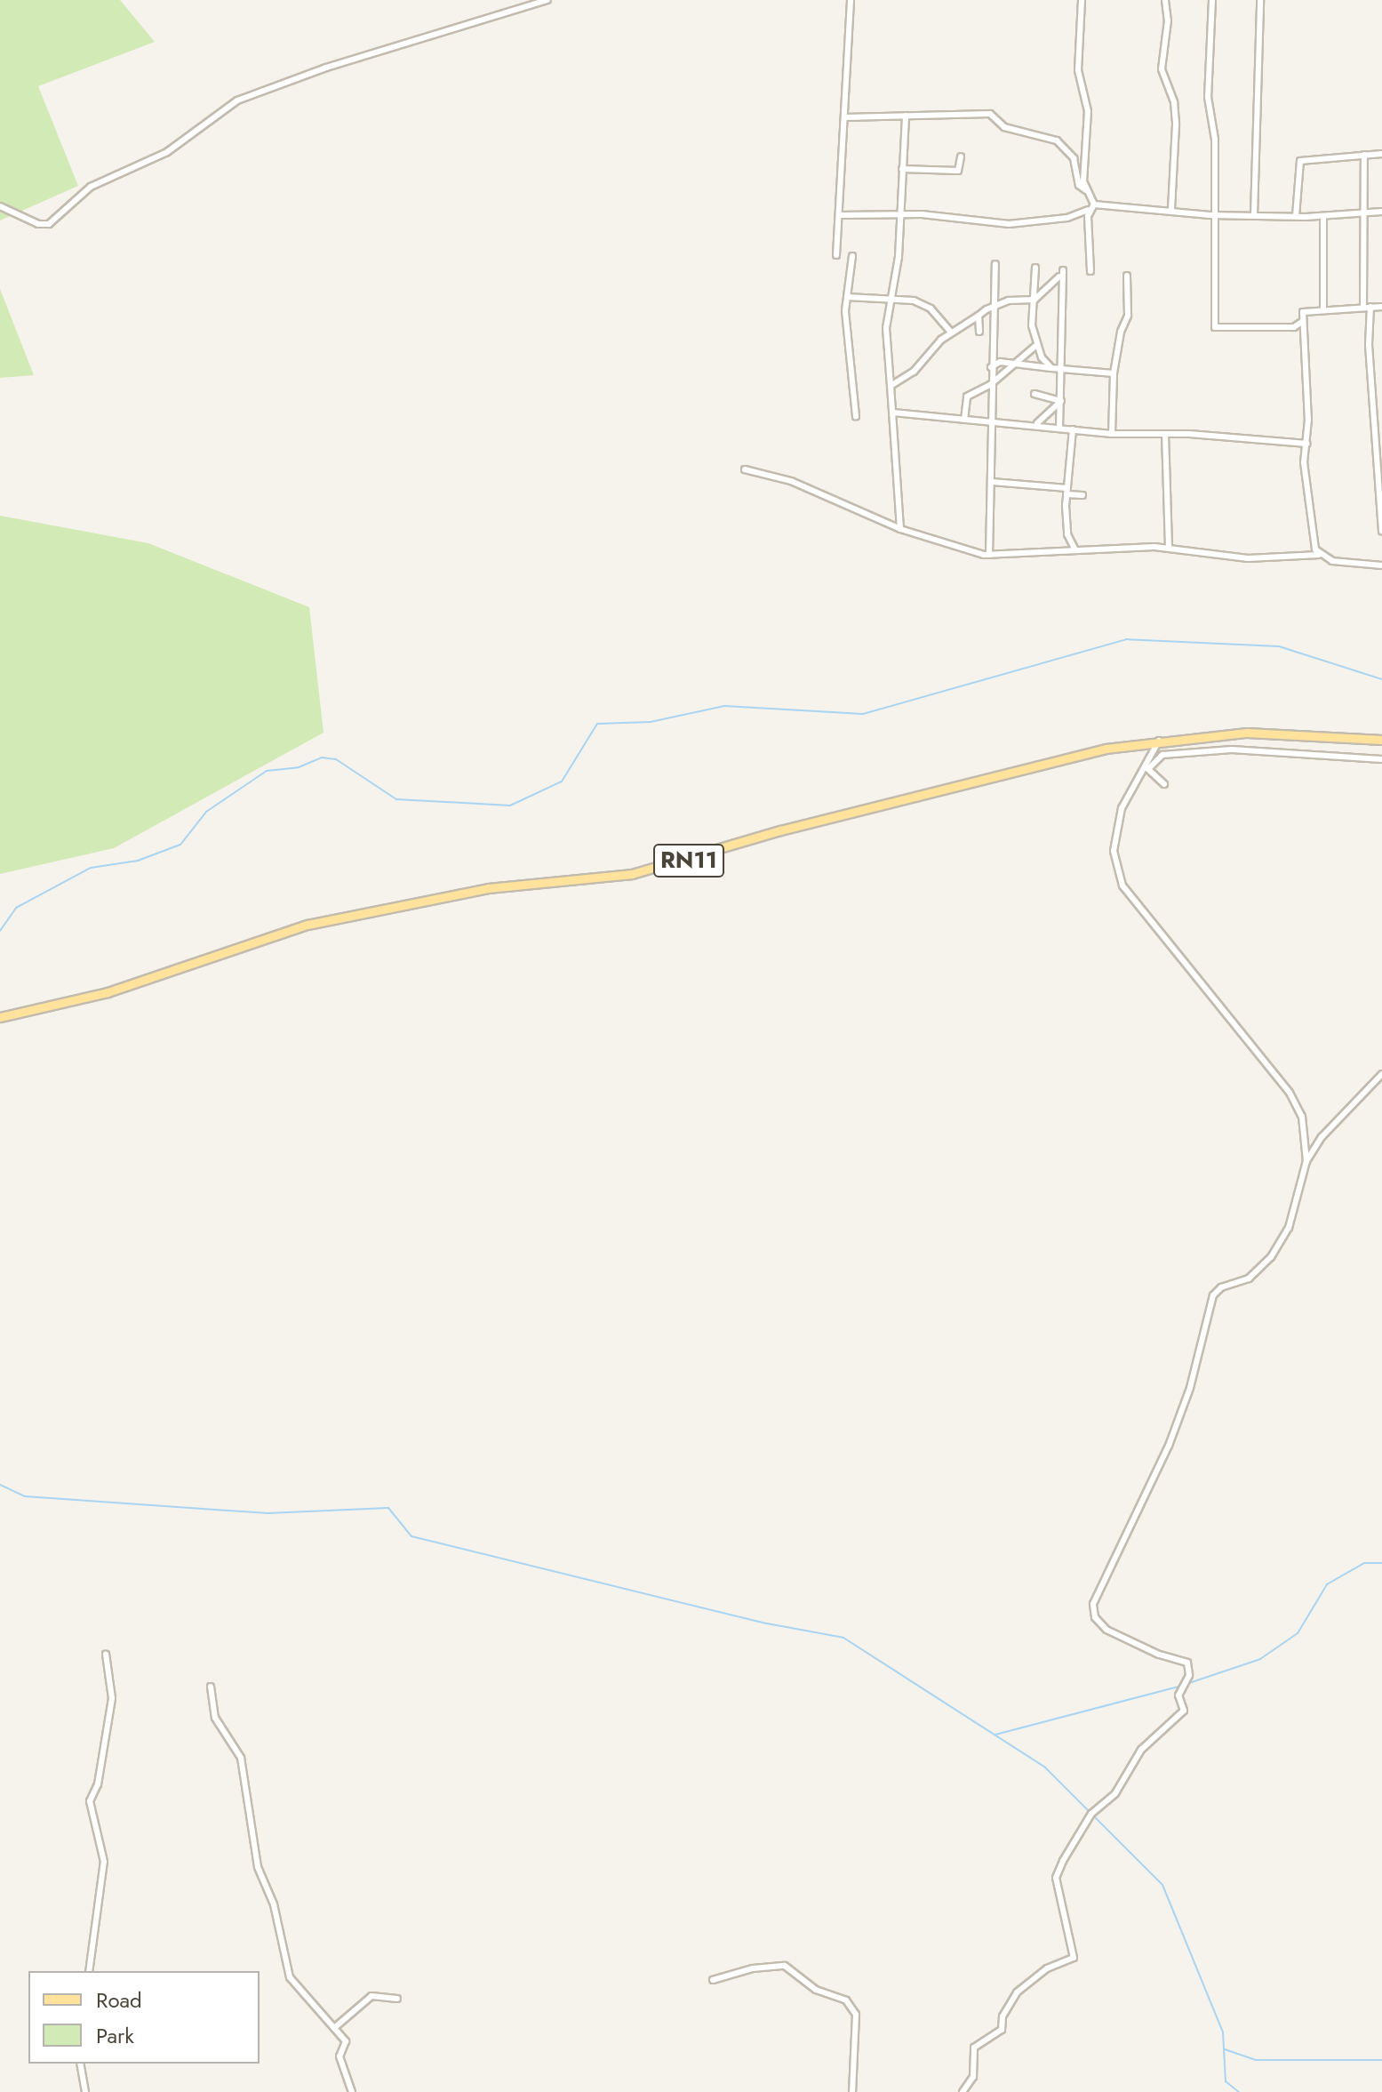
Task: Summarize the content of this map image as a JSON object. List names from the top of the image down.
{
  "streets": {
    "main road": ["RN11"]
  },
  "legend": ["Road", "Park"]
}
